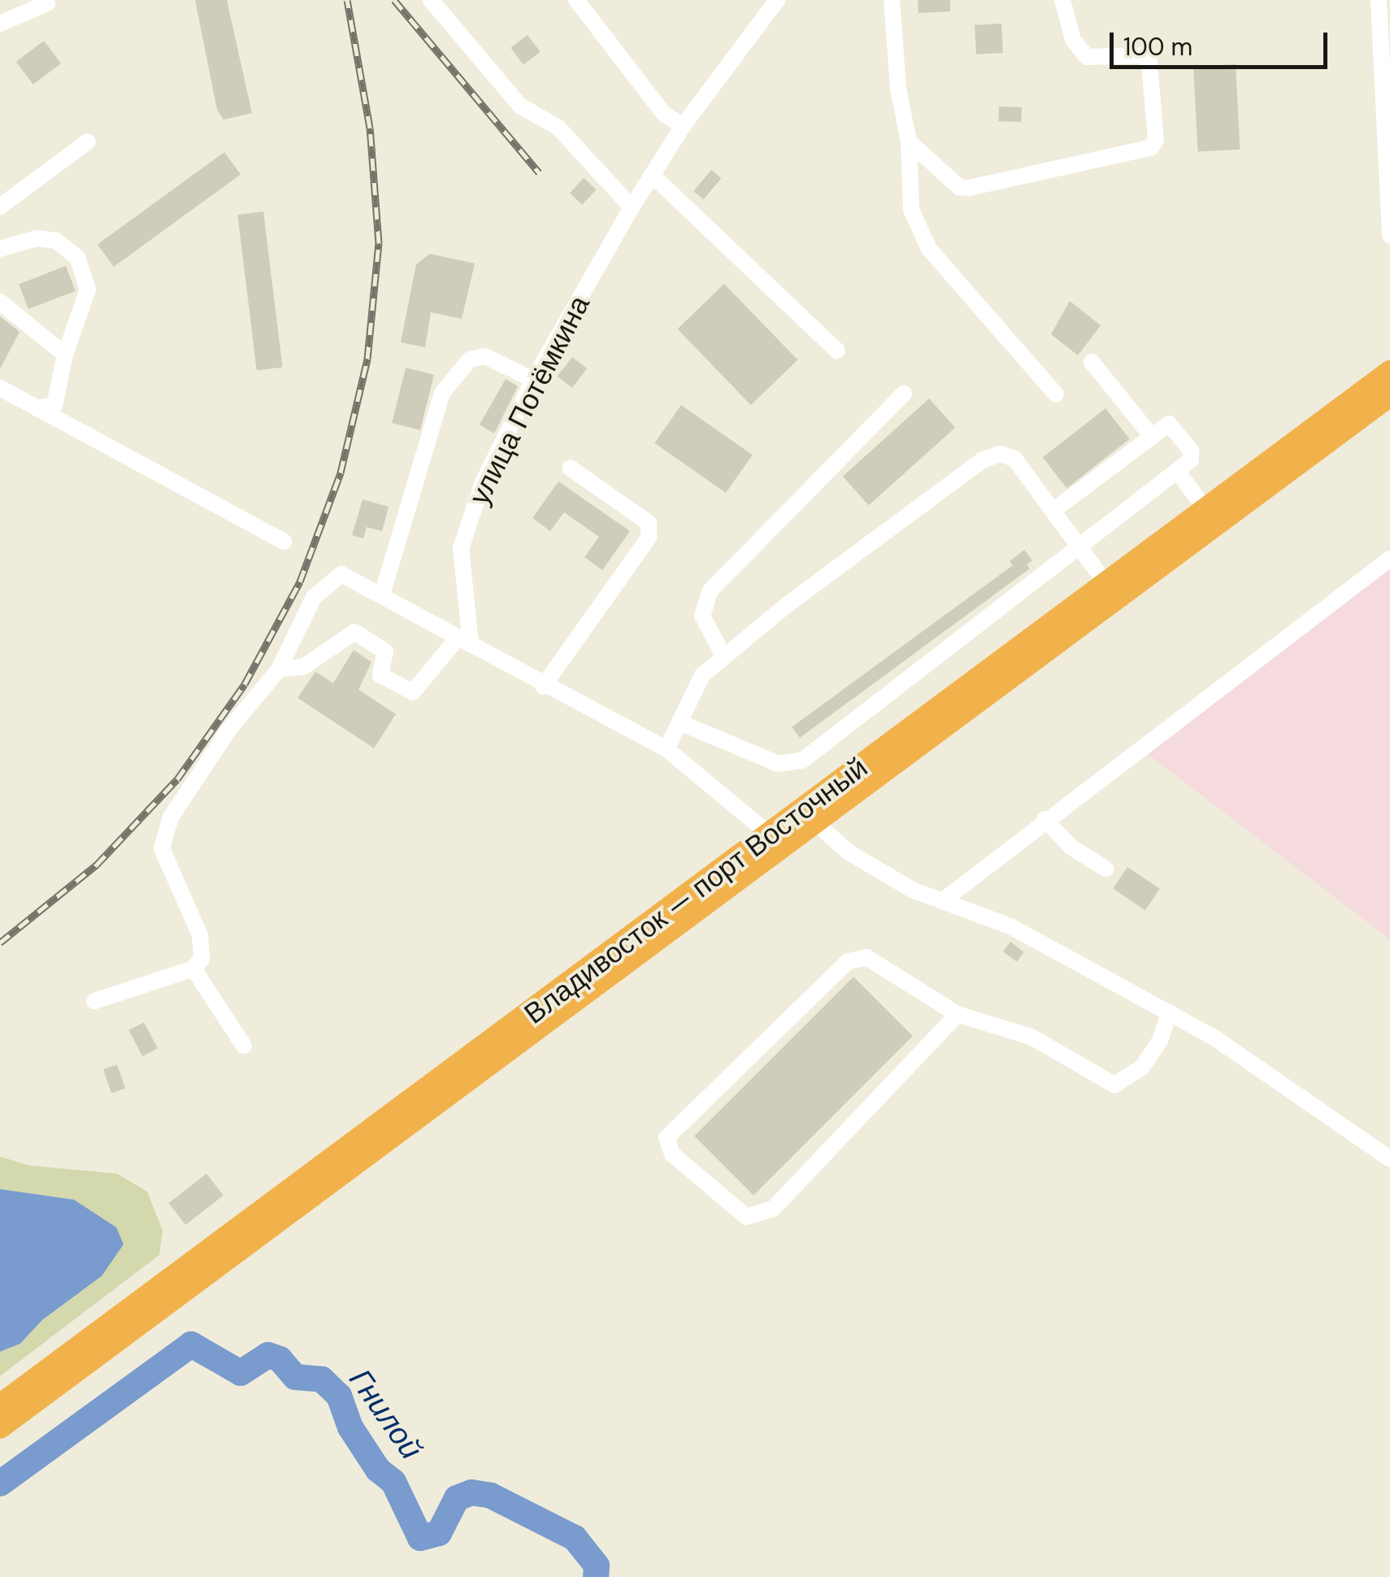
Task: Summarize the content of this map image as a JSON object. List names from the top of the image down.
{
  "streets": {
    "highway": ["Владивосток — порт Восточный"],
    "street": ["улица Потёмкина"]
  },
  "water": ["Гнилой"],
  "scale_bar": "100 m"
}
